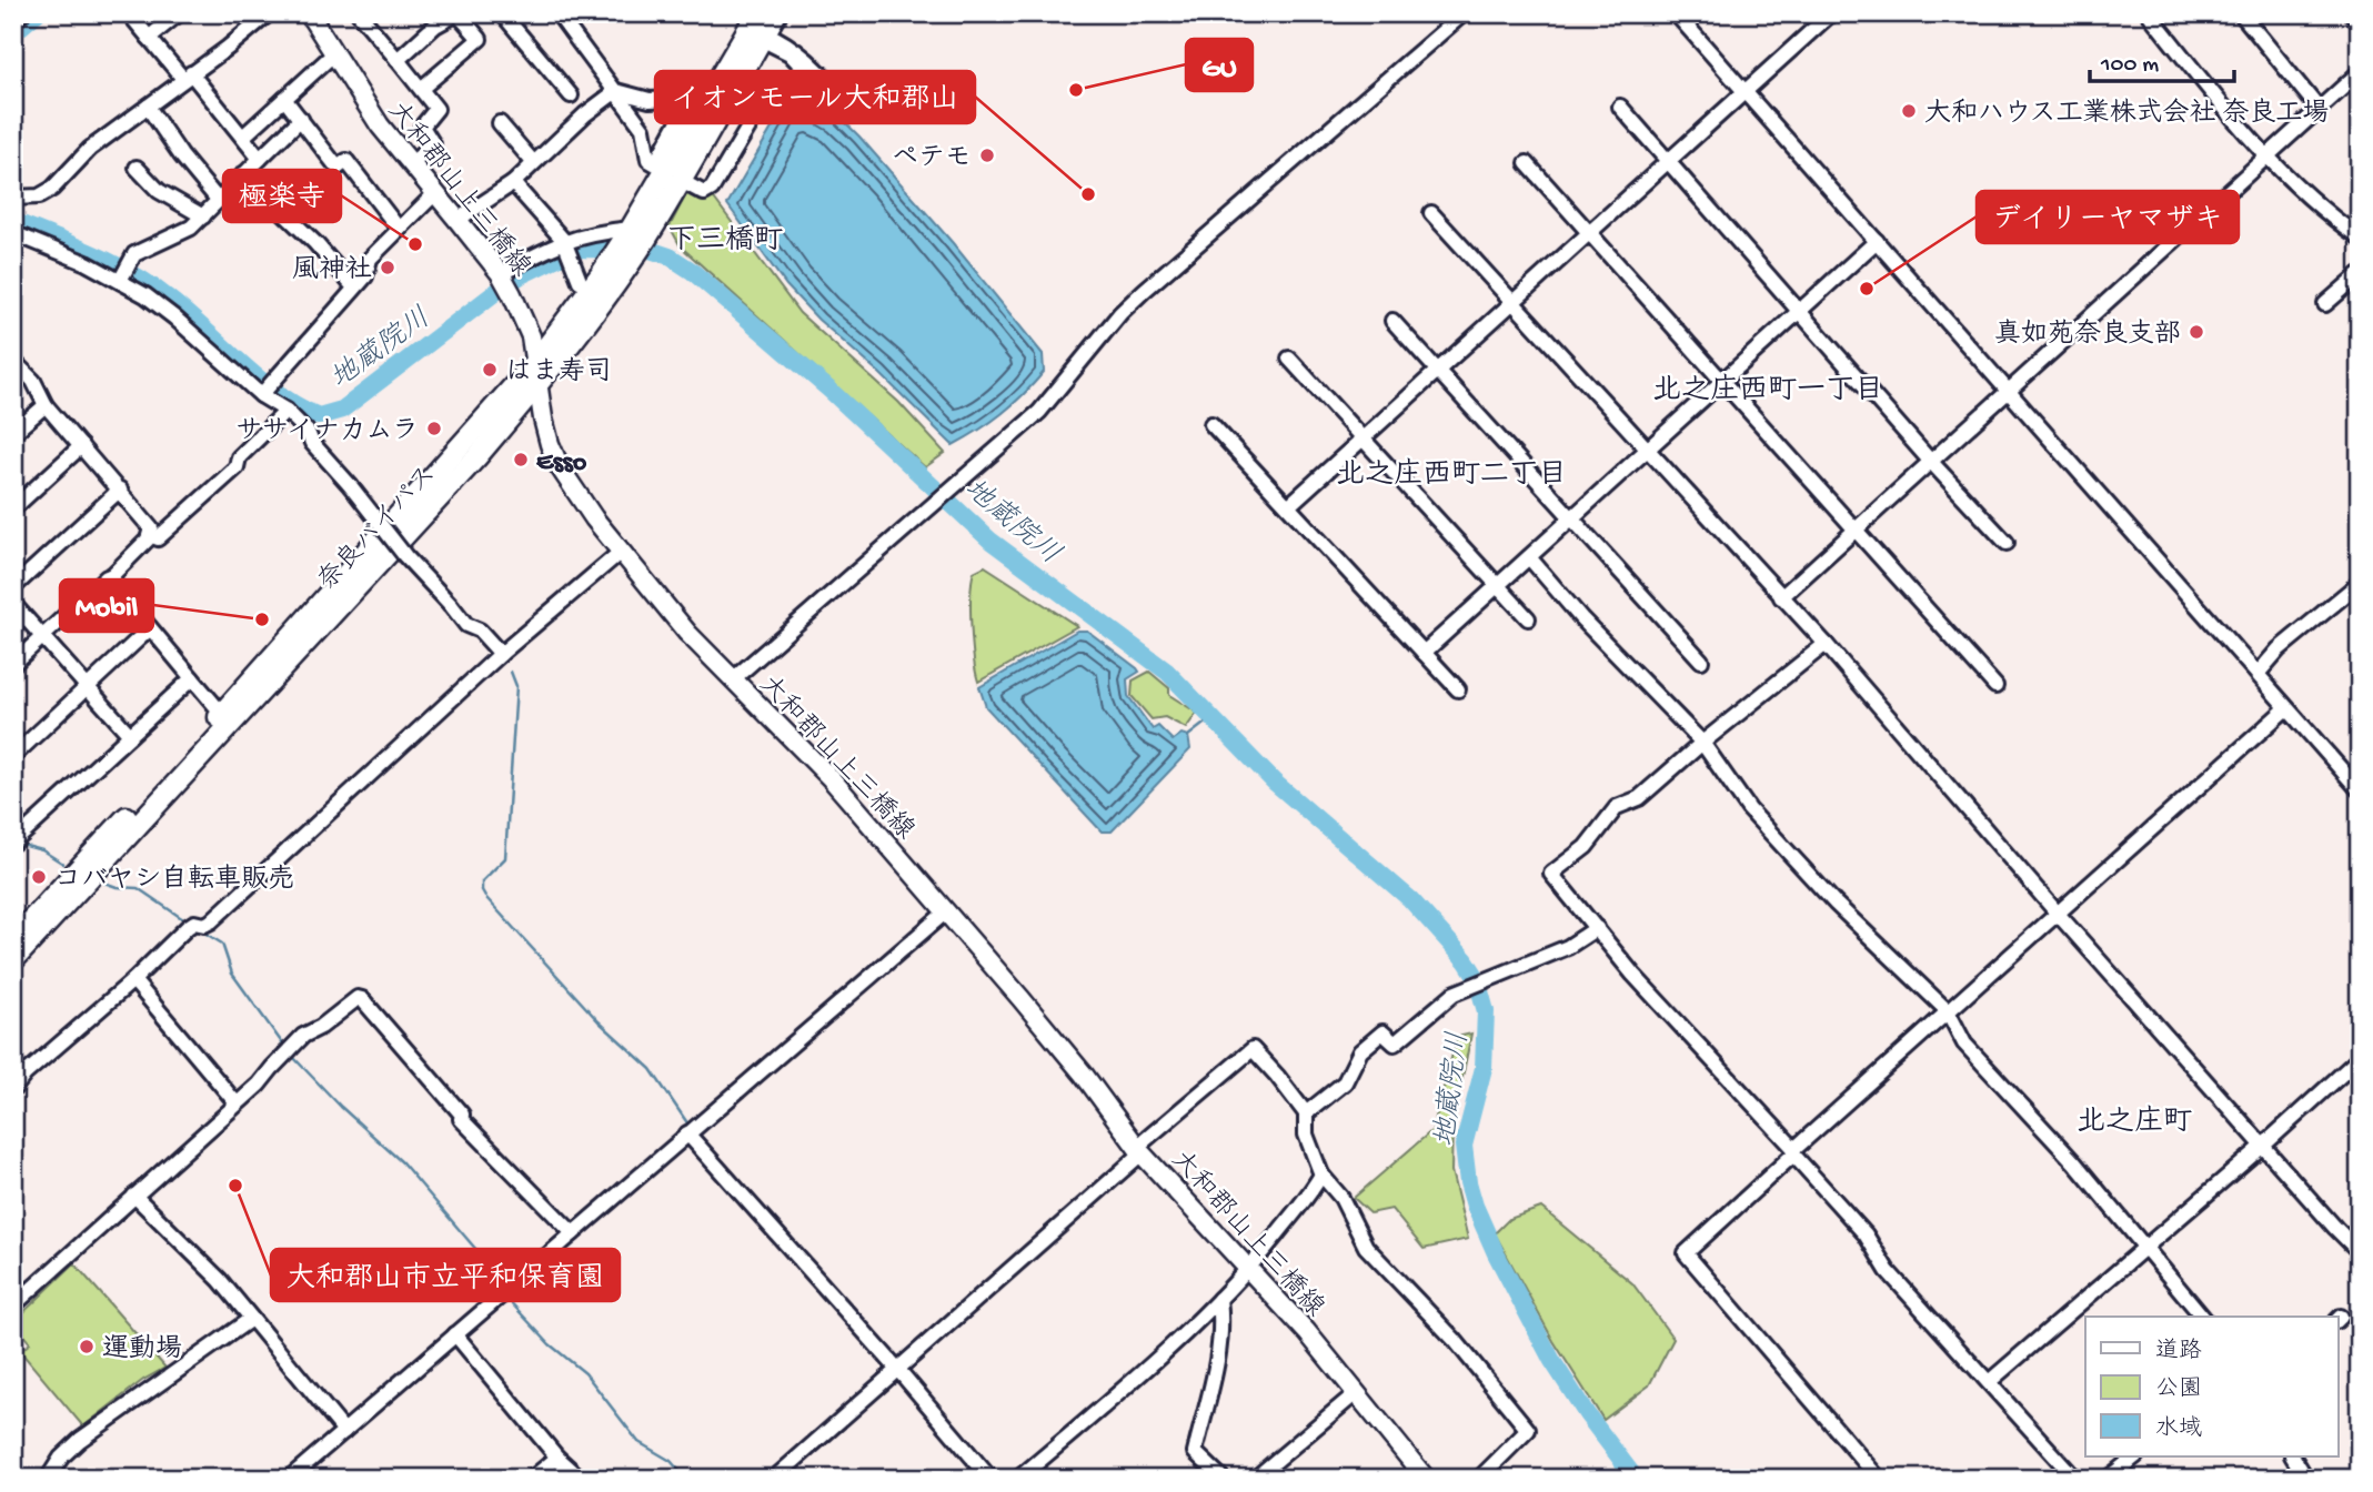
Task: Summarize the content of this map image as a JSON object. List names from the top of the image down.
{
  "streets": {
    "highway": ["奈良バイパス"],
    "main road": ["大和郡山上三橋線"]
  },
  "crossings": [
    ["大和郡山上三橋線", "奈良バイパス"]
  ],
  "districts": [
    "下三橋町",
    "北之庄西町一丁目",
    "北之庄西町二丁目",
    "北之庄町"
  ],
  "water": ["地蔵院川"],
  "places": [
    "GU",
    "大和ハウス工業株式会社 奈良工場",
    "ペテモ",
    "イオンモール大和郡山",
    "極楽寺",
    "風神社",
    "デイリーヤマザキ",
    "真如苑奈良支部",
    "はま寿司",
    "ササイナカムラ",
    "Esso",
    "Mobil",
    "コバヤシ自転車販売",
    "大和郡山市立平和保育園",
    "運動場"
  ],
  "legend": ["道路", "公園", "水域"],
  "scale_bar": "100 m"
}
